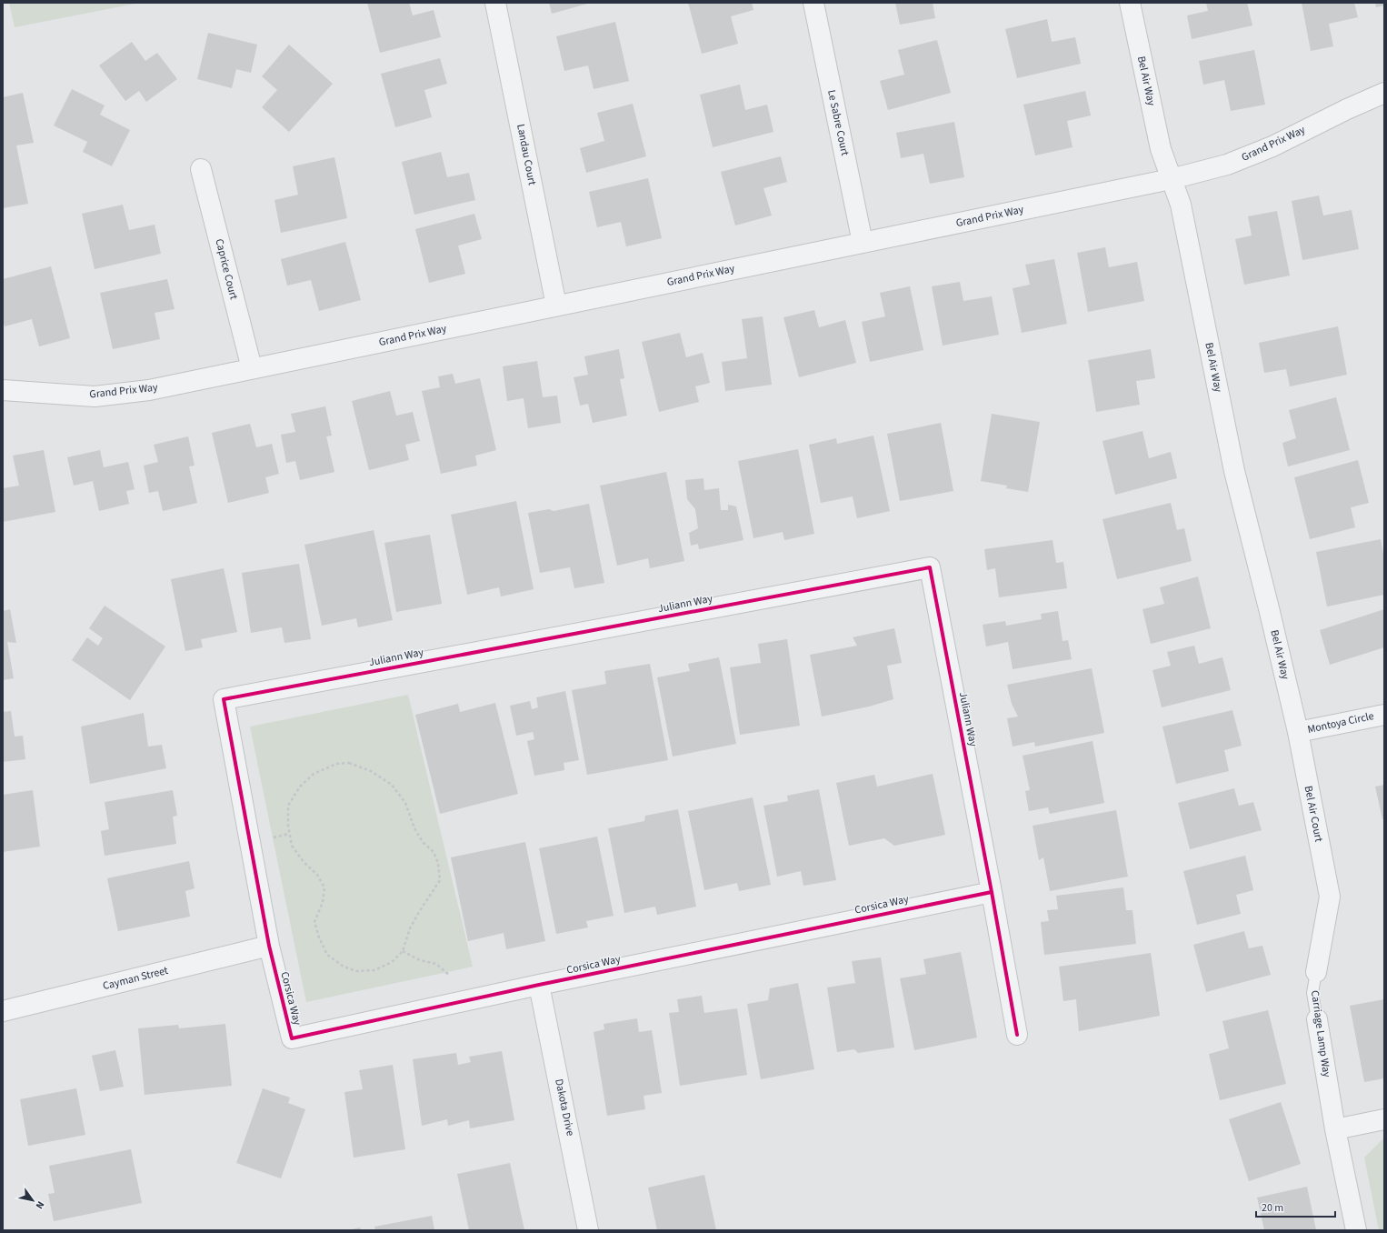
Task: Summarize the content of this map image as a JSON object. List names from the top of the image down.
{
  "streets": {
    "street": [
      "Bel Air Way",
      "Le Sabre Court",
      "Grand Prix Way",
      "Landau Court",
      "Caprice Court",
      "Juliann Way",
      "Montoya Circle",
      "Bel Air Court",
      "Corsica Way",
      "Cayman Street",
      "Carriage Lamp Way",
      "Dakota Drive"
    ]
  },
  "crossings": [
    ["Bel Air Way", "Grand Prix Way"],
    ["Bel Air Way", "Montoya Circle"],
    ["Bel Air Way", "Bel Air Court"],
    ["Le Sabre Court", "Grand Prix Way"],
    ["Grand Prix Way", "Landau Court"],
    ["Grand Prix Way", "Caprice Court"],
    ["Juliann Way", "Corsica Way"],
    ["Juliann Way", "Cayman Street"],
    ["Montoya Circle", "Bel Air Court"],
    ["Bel Air Court", "Carriage Lamp Way"],
    ["Corsica Way", "Cayman Street"],
    ["Corsica Way", "Dakota Drive"]
  ],
  "scale_bar": "20 m",
  "north": "bottom right"
}
